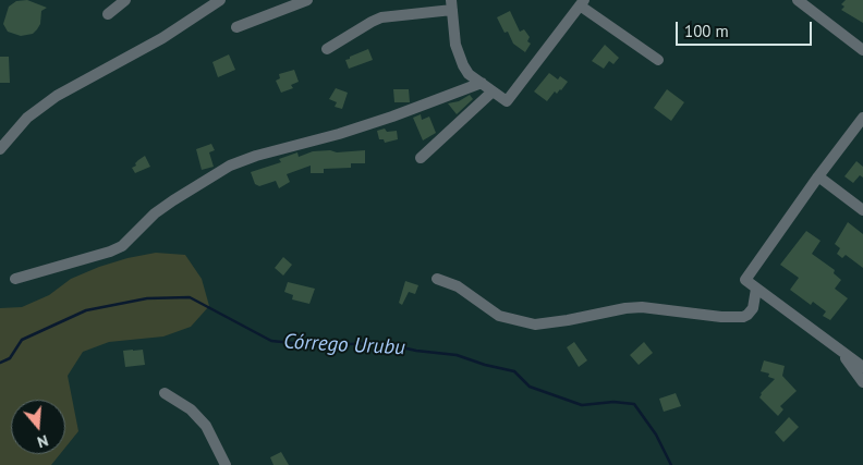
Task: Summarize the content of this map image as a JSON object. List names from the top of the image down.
{
  "water": ["Córrego Urubu"],
  "scale_bar": "100 m",
  "north": "bottom"
}
